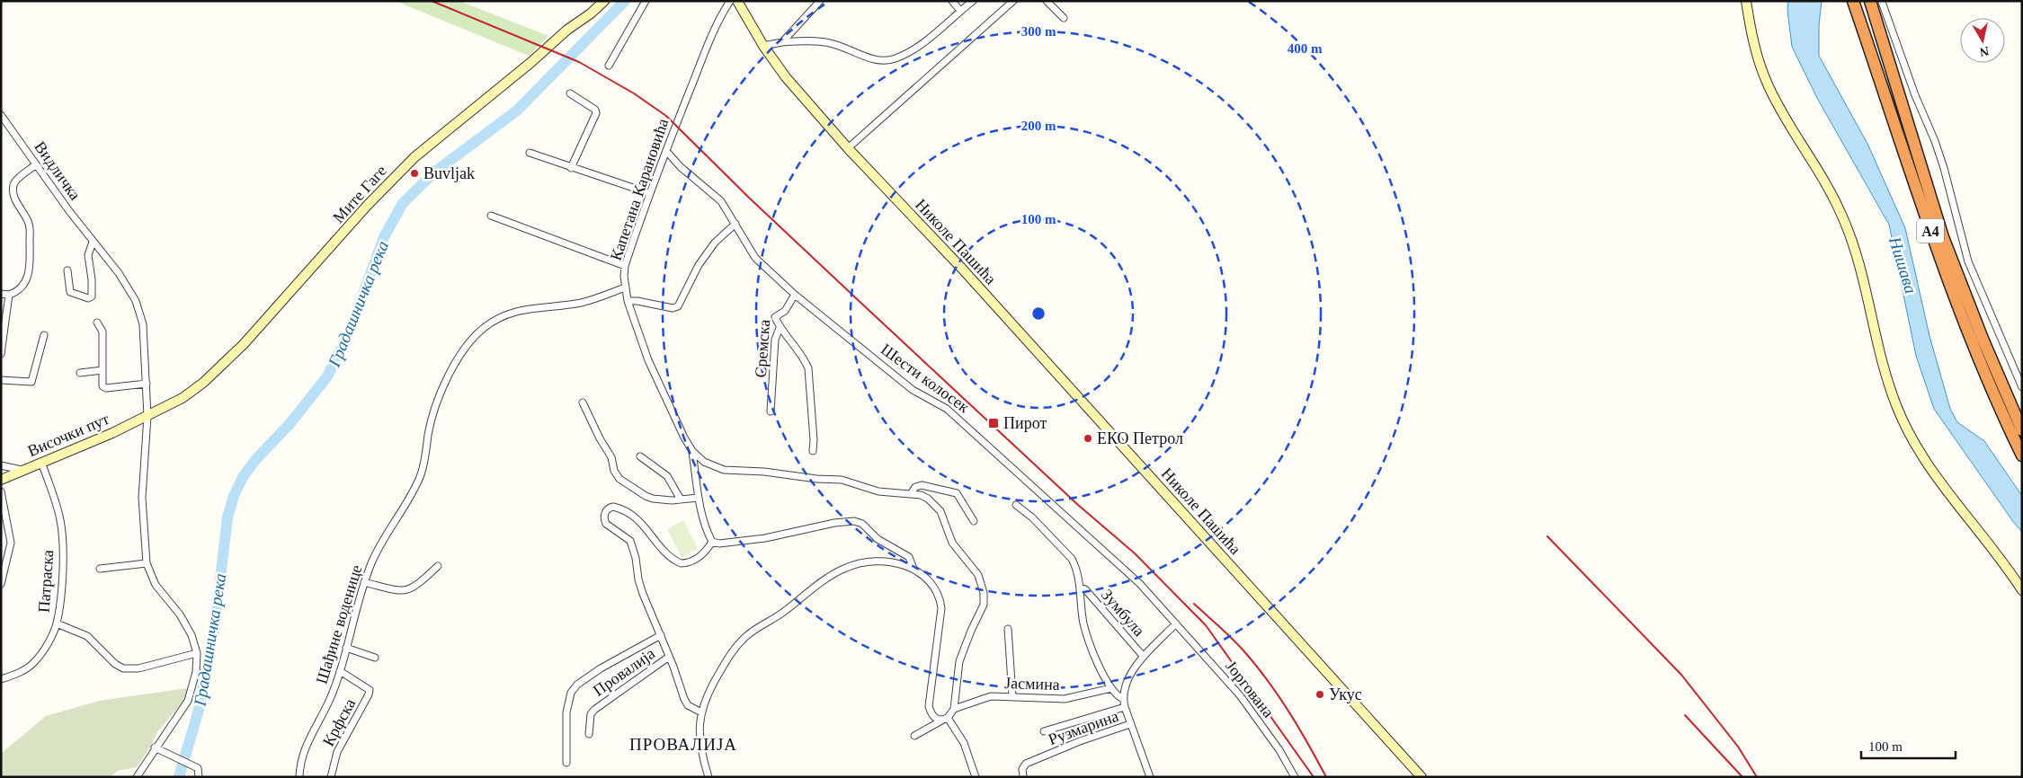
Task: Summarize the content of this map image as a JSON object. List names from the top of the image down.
{
  "streets": {
    "highway": ["A4"],
    "main road": ["Мите Гаге", "Николе Пашића", "Височки пут"],
    "street": [
      "Видличка",
      "Капетана Карановића",
      "Сремска",
      "Шести колосек",
      "Патраска",
      "Зумбула",
      "Шађине воденице",
      "Провалија",
      "Јасмина",
      "Јоргована",
      "Крфска",
      "Рузмарина"
    ]
  },
  "crossings": [
    ["Видличка", "Мите Гаге"],
    ["Видличка", "Височки пут"],
    ["Капетана Карановића", "Шести колосек"],
    ["Капетана Карановића", "Шађине воденице"],
    ["Капетана Карановића", "Јасмина"],
    ["Мите Гаге", "Височки пут"],
    ["Сремска", "Шести колосек"],
    ["Шести колосек", "Јоргована"],
    ["Шести колосек", "Рузмарина"],
    ["Височки пут", "Патраска"],
    ["Зумбула", "Рузмарина"],
    ["Шађине воденице", "Крфска"],
    ["Јасмина", "Рузмарина"],
    ["Јоргована", "Рузмарина"]
  ],
  "districts": ["ПРОВАЛИЈА"],
  "water": ["Нишава", "Градашничка река"],
  "places": {
    "other": ["Buvljak", "ЕКО Петрол", "Укус"],
    "transit": ["Пирот"]
  },
  "scale_bar": "100 m",
  "north": "bottom",
  "rings": [
    "300 m",
    "400 m",
    "200 m",
    "100 m"
  ]
}
